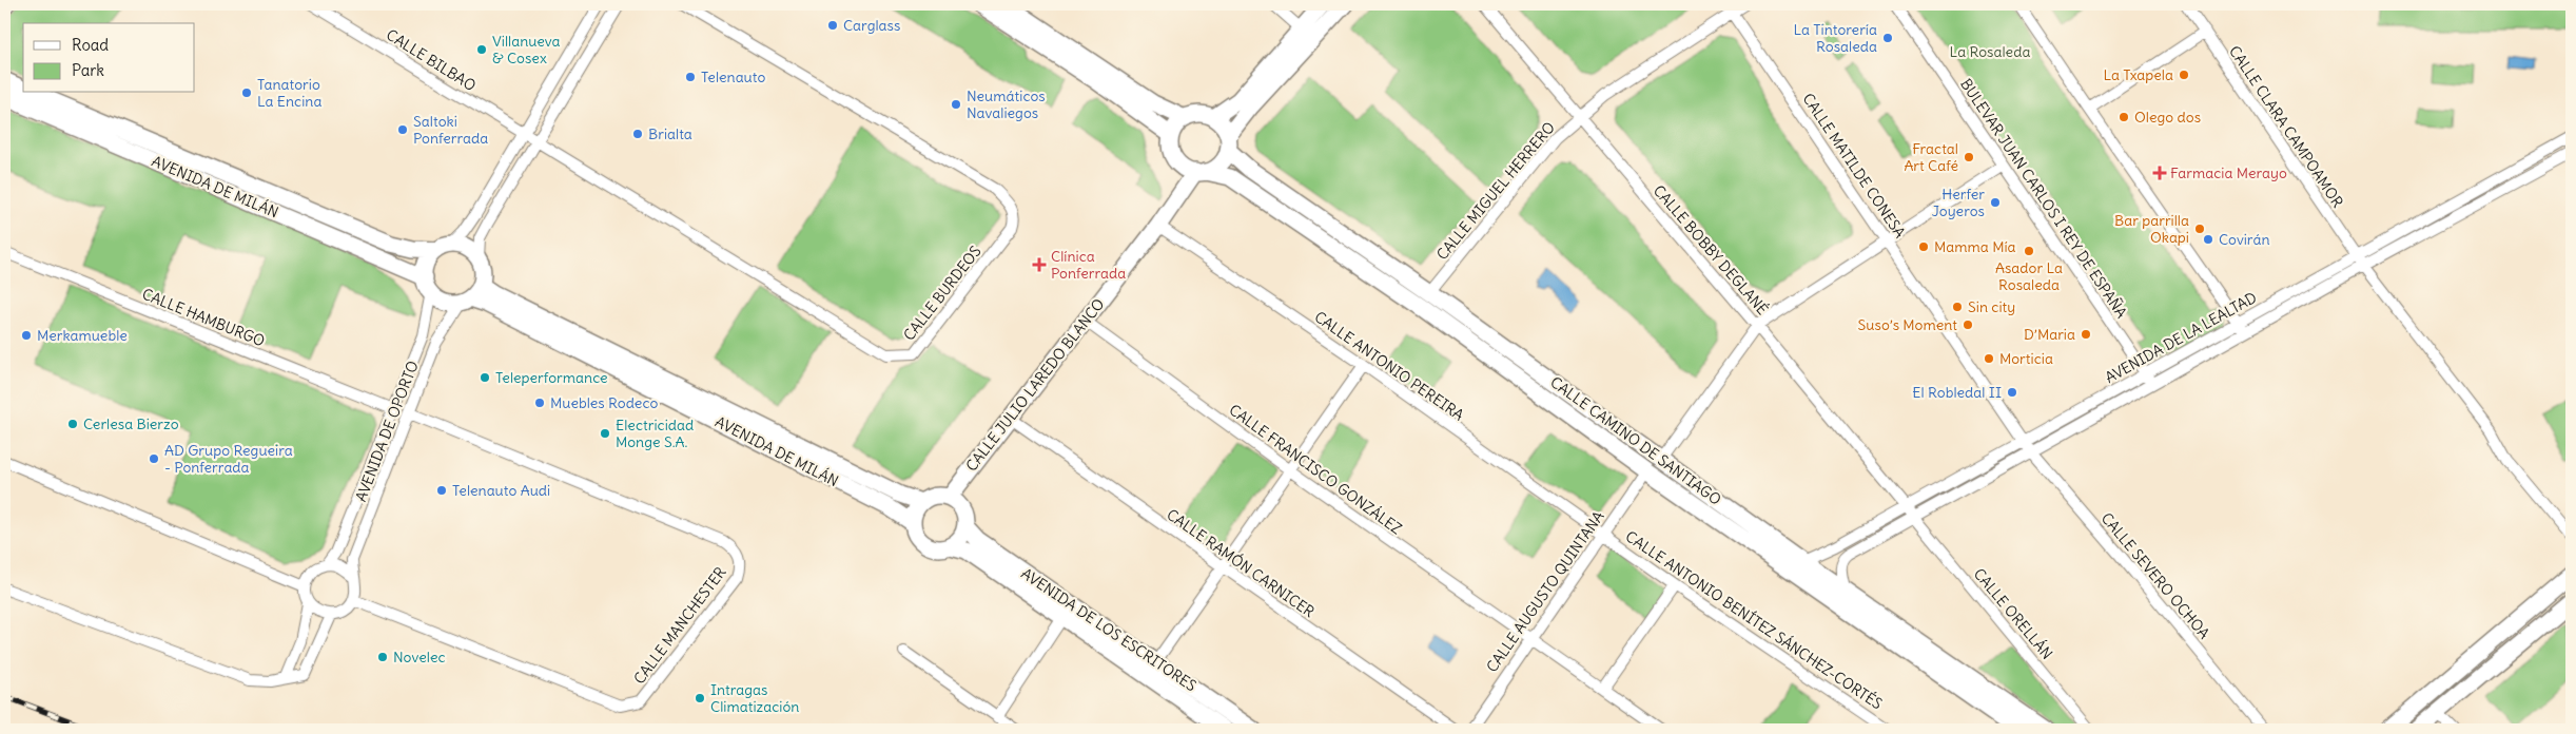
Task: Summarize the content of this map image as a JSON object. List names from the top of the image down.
{
  "streets": {
    "street": [
      "CALLE BILBAO",
      "CALLE CLARA CAMPOAMOR",
      "CALLE MATILDE CONESA",
      "AVENIDA DE MILÁN",
      "CALLE MIGUEL HERRERO",
      "BULEVAR JUAN CARLOS I REY DE ESPAÑA",
      "CALLE BOBBY DEGLANÉ",
      "CALLE BURDEOS",
      "CALLE HAMBURGO",
      "AVENIDA DE LA LEALTAD",
      "CALLE ANTONIO PEREIRA",
      "CALLE JULIO LAREDO BLANCO",
      "AVENIDA DE OPORTO",
      "CALLE CAMINO DE SANTIAGO",
      "CALLE FRANCISCO GONZÁLEZ",
      "CALLE RAMÓN CARNICER",
      "CALLE SEVERO OCHOA",
      "CALLE AUGUSTO QUINTANA",
      "CALLE ORELLÁN",
      "CALLE ANTONIO BENÍTEZ SÁNCHEZ-CORTÉS",
      "CALLE MANCHESTER",
      "AVENIDA DE LOS ESCRITORES"
    ]
  },
  "crossings": [
    ["CALLE BILBAO", "CALLE BURDEOS"],
    ["CALLE CLARA CAMPOAMOR", "AVENIDA DE LA LEALTAD"],
    ["CALLE MATILDE CONESA", "CALLE MIGUEL HERRERO"],
    ["CALLE MATILDE CONESA", "AVENIDA DE LA LEALTAD"],
    ["CALLE MATILDE CONESA", "CALLE SEVERO OCHOA"],
    ["AVENIDA DE MILÁN", "CALLE JULIO LAREDO BLANCO"],
    ["AVENIDA DE MILÁN", "AVENIDA DE OPORTO"],
    ["AVENIDA DE MILÁN", "AVENIDA DE LOS ESCRITORES"],
    ["CALLE MIGUEL HERRERO", "CALLE BOBBY DEGLANÉ"],
    ["CALLE MIGUEL HERRERO", "CALLE CAMINO DE SANTIAGO"],
    ["BULEVAR JUAN CARLOS I REY DE ESPAÑA", "AVENIDA DE LA LEALTAD"],
    ["CALLE BOBBY DEGLANÉ", "AVENIDA DE LA LEALTAD"],
    ["CALLE BOBBY DEGLANÉ", "CALLE ORELLÁN"],
    ["CALLE HAMBURGO", "AVENIDA DE OPORTO"],
    ["AVENIDA DE LA LEALTAD", "CALLE CAMINO DE SANTIAGO"],
    ["AVENIDA DE LA LEALTAD", "CALLE SEVERO OCHOA"],
    ["AVENIDA DE LA LEALTAD", "CALLE ORELLÁN"],
    ["CALLE ANTONIO PEREIRA", "CALLE JULIO LAREDO BLANCO"],
    ["CALLE ANTONIO PEREIRA", "CALLE AUGUSTO QUINTANA"],
    ["CALLE ANTONIO PEREIRA", "CALLE ANTONIO BENÍTEZ SÁNCHEZ-CORTÉS"],
    ["CALLE JULIO LAREDO BLANCO", "CALLE CAMINO DE SANTIAGO"],
    ["CALLE JULIO LAREDO BLANCO", "CALLE FRANCISCO GONZÁLEZ"],
    ["CALLE JULIO LAREDO BLANCO", "CALLE RAMÓN CARNICER"],
    ["CALLE JULIO LAREDO BLANCO", "AVENIDA DE LOS ESCRITORES"],
    ["AVENIDA DE OPORTO", "CALLE MANCHESTER"],
    ["CALLE CAMINO DE SANTIAGO", "CALLE AUGUSTO QUINTANA"],
    ["CALLE FRANCISCO GONZÁLEZ", "CALLE AUGUSTO QUINTANA"],
    ["CALLE AUGUSTO QUINTANA", "CALLE ANTONIO BENÍTEZ SÁNCHEZ-CORTÉS"]
  ],
  "parks": ["La Rosaleda"],
  "places": {
    "other": [
      "Carglass",
      "La Tintorería Rosaleda",
      "Villanueva & Cosex",
      "La Txapela",
      "Telenauto",
      "Tanatorio La Encina",
      "Neumáticos Navaliegos",
      "Olego dos",
      "Saltoki Ponferrada",
      "Brialta",
      "Fractal Art Café",
      "Herfer Joyeros",
      "Bar parrilla Okapi",
      "Covirán",
      "Mamma Mía",
      "Asador La Rosaleda",
      "Sin city",
      "Suso’s Moment",
      "D’Maria",
      "Merkamueble",
      "Morticia",
      "Teleperformance",
      "El Robledal II",
      "Muebles Rodeco",
      "Cerlesa Bierzo",
      "Electricidad Monge S.A.",
      "AD Grupo Regueira - Ponferrada",
      "Telenauto Audi",
      "Novelec",
      "Intragas Climatización"
    ],
    "health": ["Farmacia Merayo", "Clínica Ponferrada"]
  },
  "legend": ["Road", "Park"]
}
